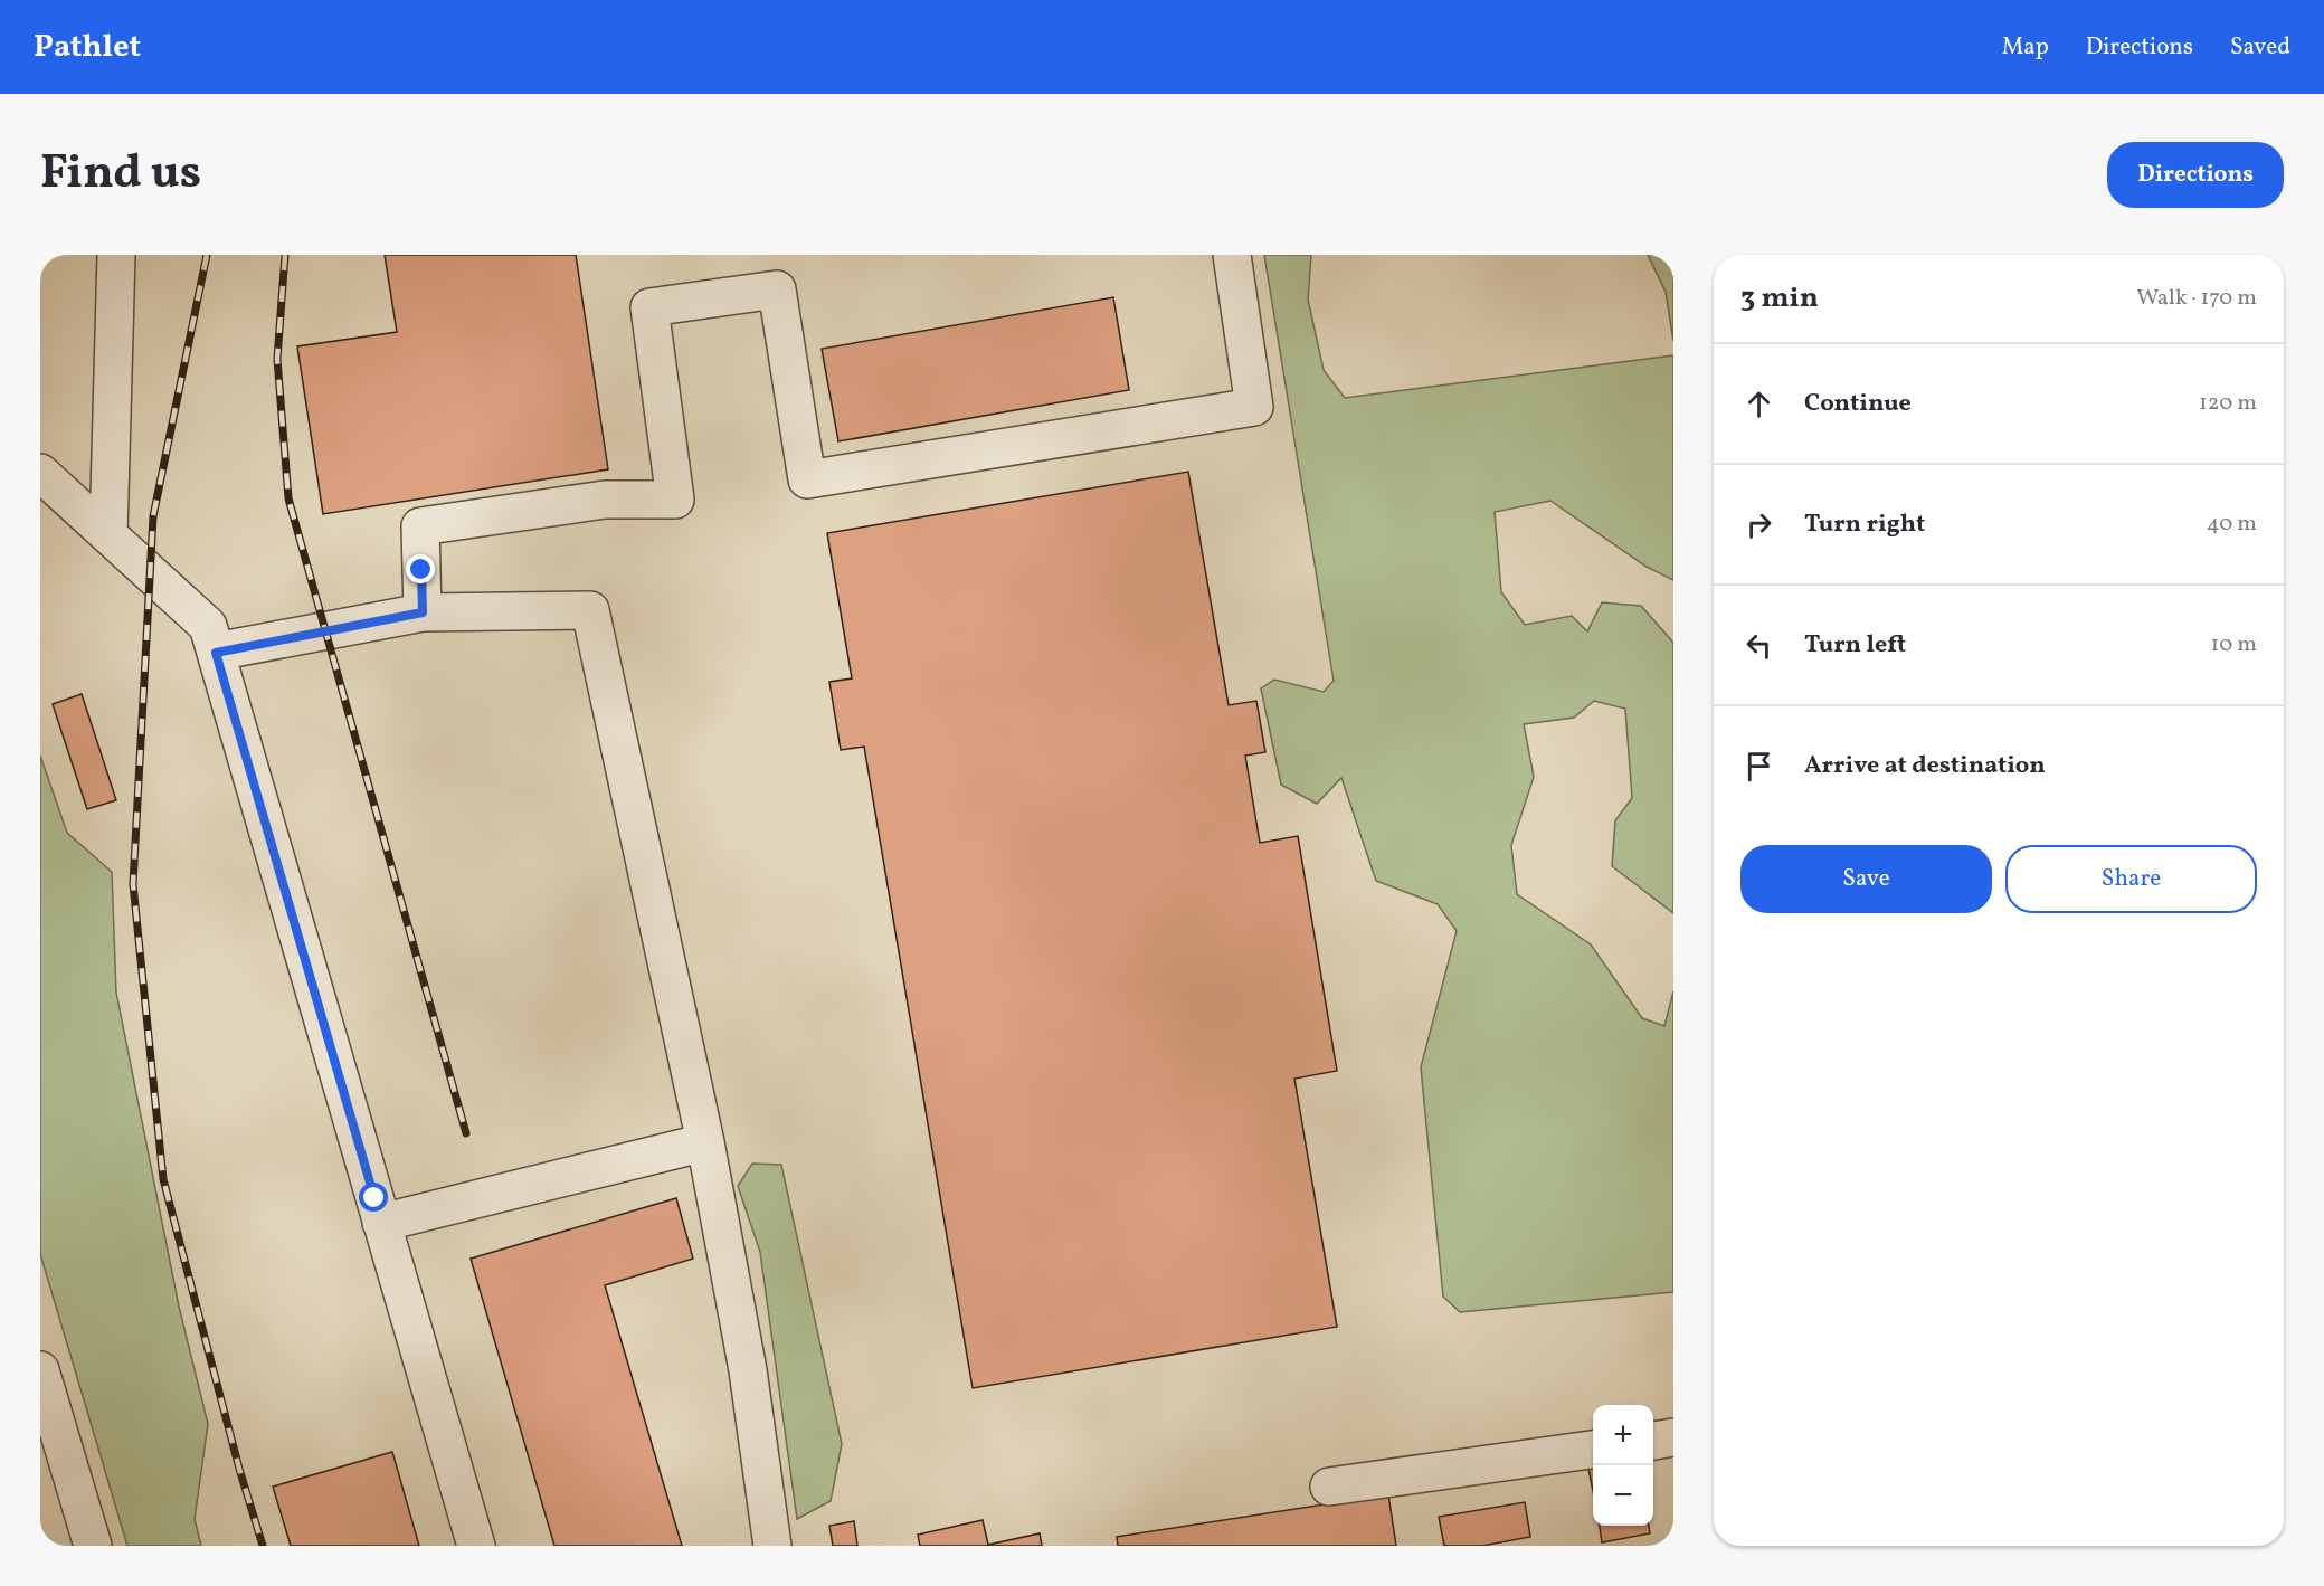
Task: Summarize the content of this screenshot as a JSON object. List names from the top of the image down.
{
  "page": {
    "header": "Pathlet",
    "nav": ["Map", "Directions", "Saved"],
    "title": "Find us",
    "buttons": [
      "Directions",
      ["Save", "Share"]
    ],
    "heading": ["3 min", "Walk · 170 m"],
    "list": [
      ["Continue", "120 m"],
      ["Turn right", "40 m"],
      ["Turn left", "10 m"],
      "Arrive at destination"
    ],
    "map_buttons": ["+", "−"]
  }
}
